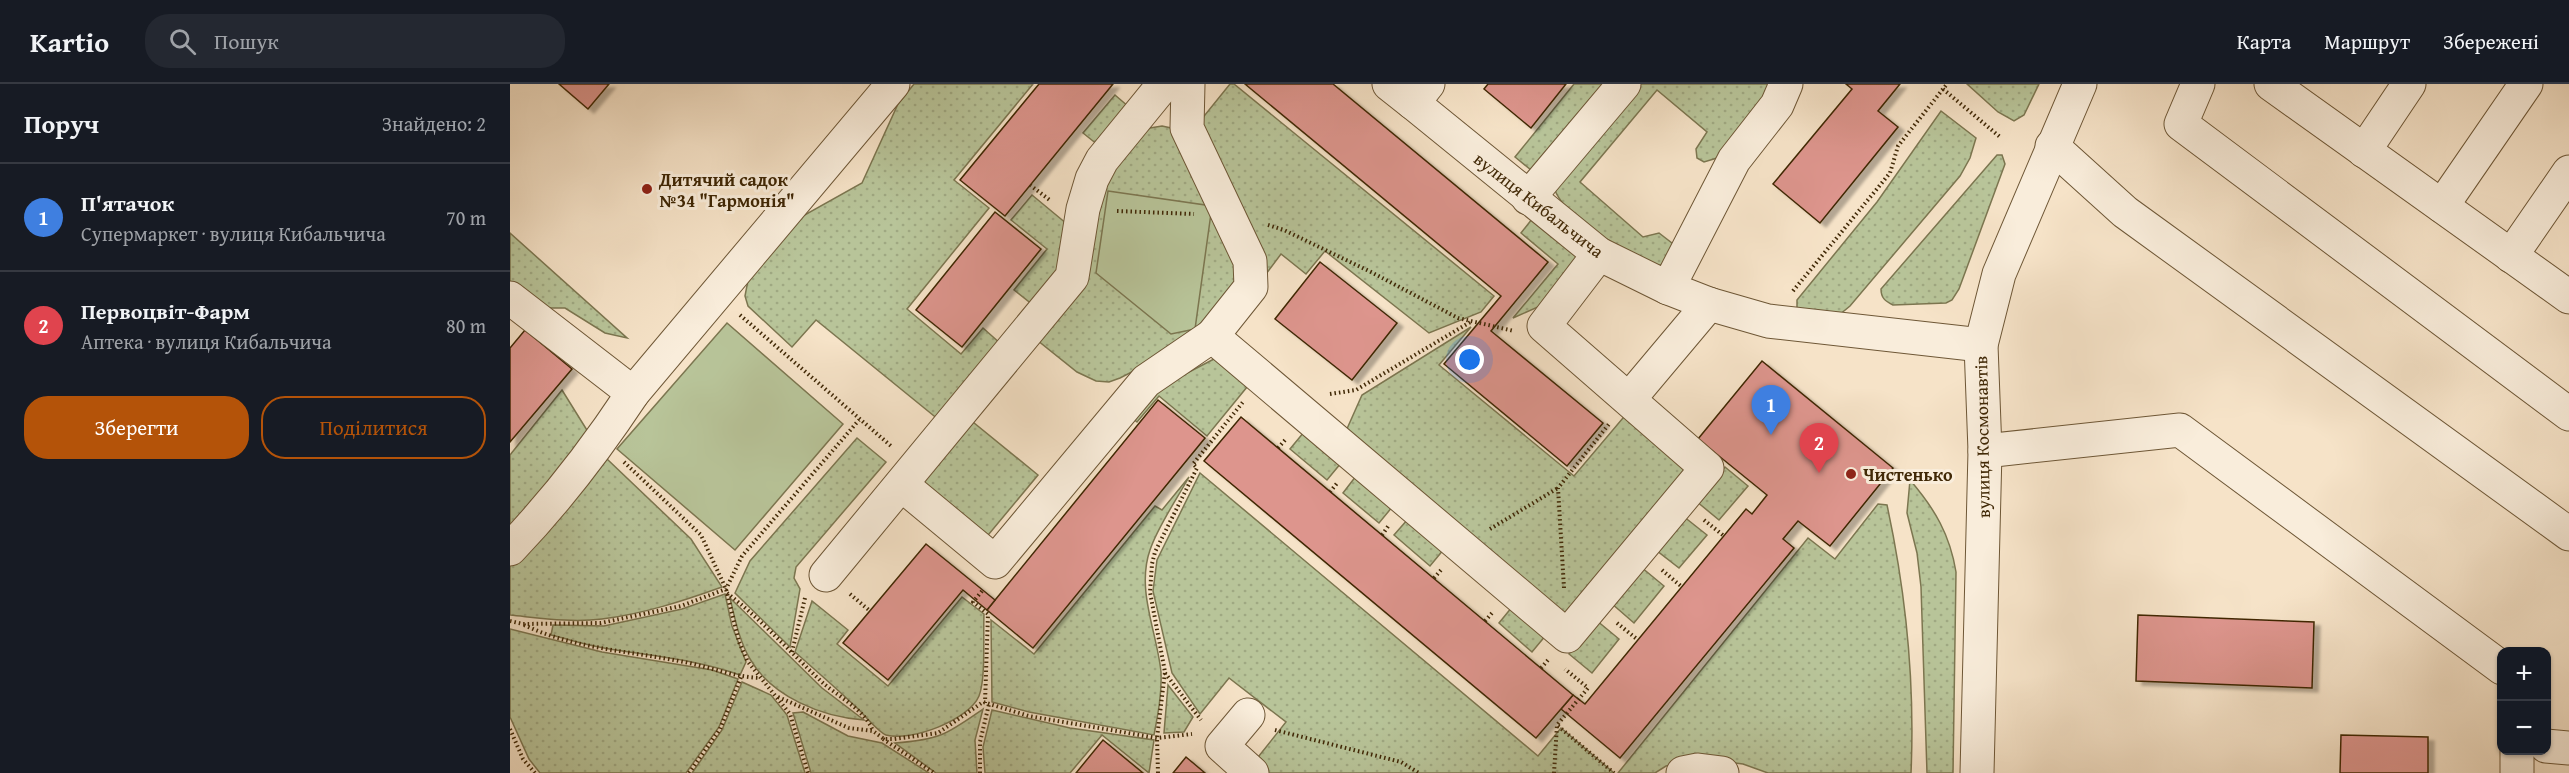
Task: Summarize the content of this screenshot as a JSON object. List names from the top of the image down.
{
  "streets": {
    "street": ["вулиця Кибальчича", "вулиця Космонавтів"]
  },
  "crossings": [
    ["вулиця Кибальчича", "вулиця Космонавтів"]
  ],
  "places": ["Дитячий садок №34 \"Гармонія\"", "Чистенько"],
  "page": {
    "header": "Kartio",
    "search": "Пошук",
    "nav": ["Карта", "Маршрут", "Збережені"],
    "heading": ["Поруч", "Знайдено: 2"],
    "list": [
      {
        "mark": "1",
        "name": "П'ятачок",
        "note": "Супермаркет · вулиця Кибальчича",
        "value": "70 m"
      },
      {
        "mark": "2",
        "name": "Первоцвіт-Фарм",
        "note": "Аптека · вулиця Кибальчича",
        "value": "80 m"
      }
    ],
    "buttons": ["Зберегти", "Поділитися"],
    "pins": ["1", "2"],
    "map_buttons": ["+", "−"]
  }
}
